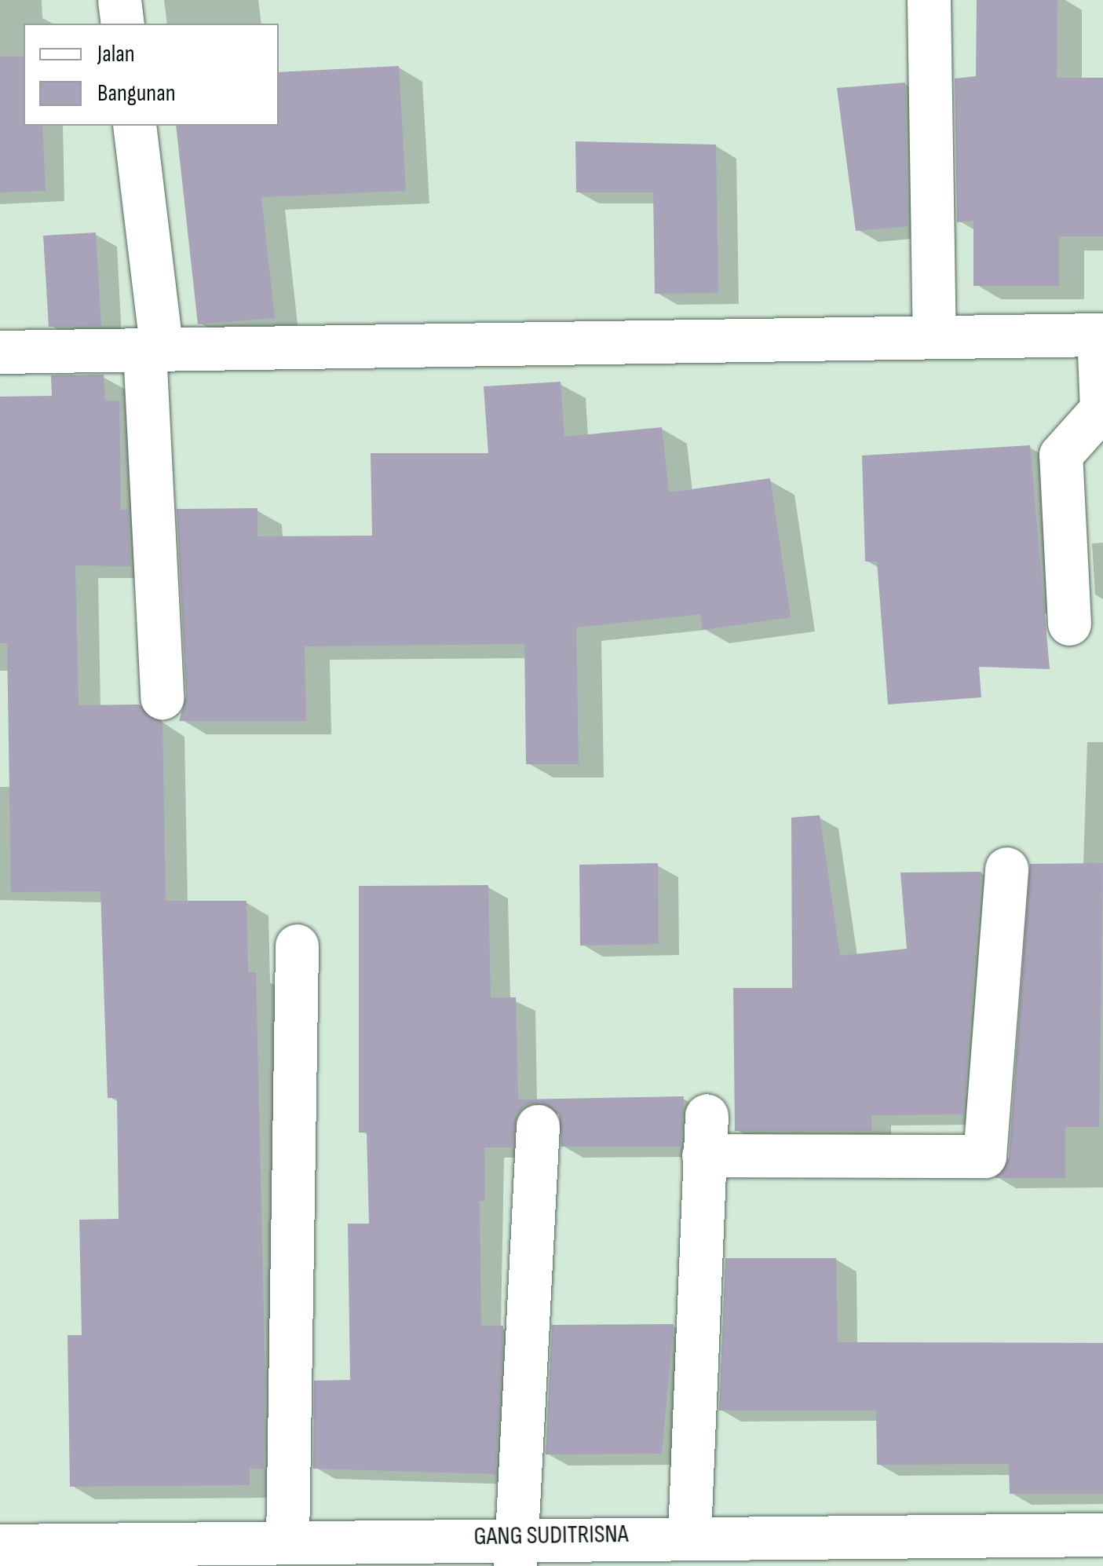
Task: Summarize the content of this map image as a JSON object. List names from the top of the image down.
{
  "streets": {
    "street": ["GANG SUDITRISNA"]
  },
  "legend": ["Jalan", "Bangunan"]
}
